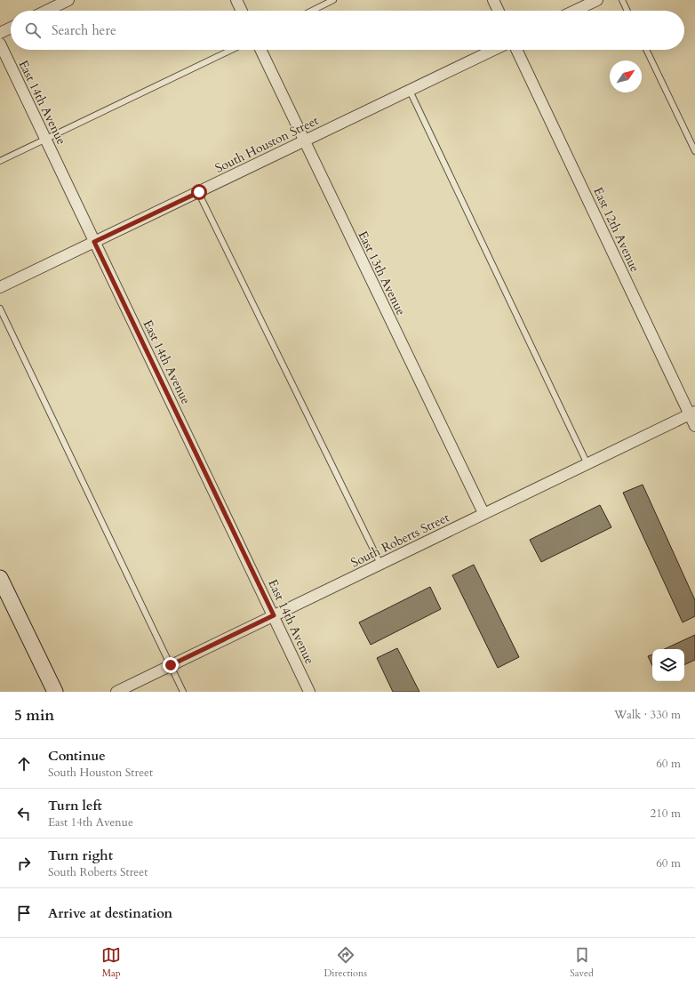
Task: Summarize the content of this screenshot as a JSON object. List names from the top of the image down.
{
  "streets": {
    "street": [
      "East 14th Avenue",
      "South Houston Street",
      "East 12th Avenue",
      "East 13th Avenue",
      "South Roberts Street"
    ]
  },
  "crossings": [
    ["East 14th Avenue", "South Houston Street"],
    ["East 14th Avenue", "South Roberts Street"],
    ["South Houston Street", "East 13th Avenue"],
    ["East 12th Avenue", "South Roberts Street"],
    ["East 13th Avenue", "South Roberts Street"]
  ],
  "north": "top right",
  "page": {
    "search": "Search here",
    "heading": ["5 min", "Walk · 330 m"],
    "list": [
      ["Continue", "South Houston Street", "60 m"],
      ["Turn left", "East 14th Avenue", "210 m"],
      ["Turn right", "South Roberts Street", "60 m"],
      "Arrive at destination"
    ],
    "nav": ["Map", "Directions", "Saved"]
  }
}
